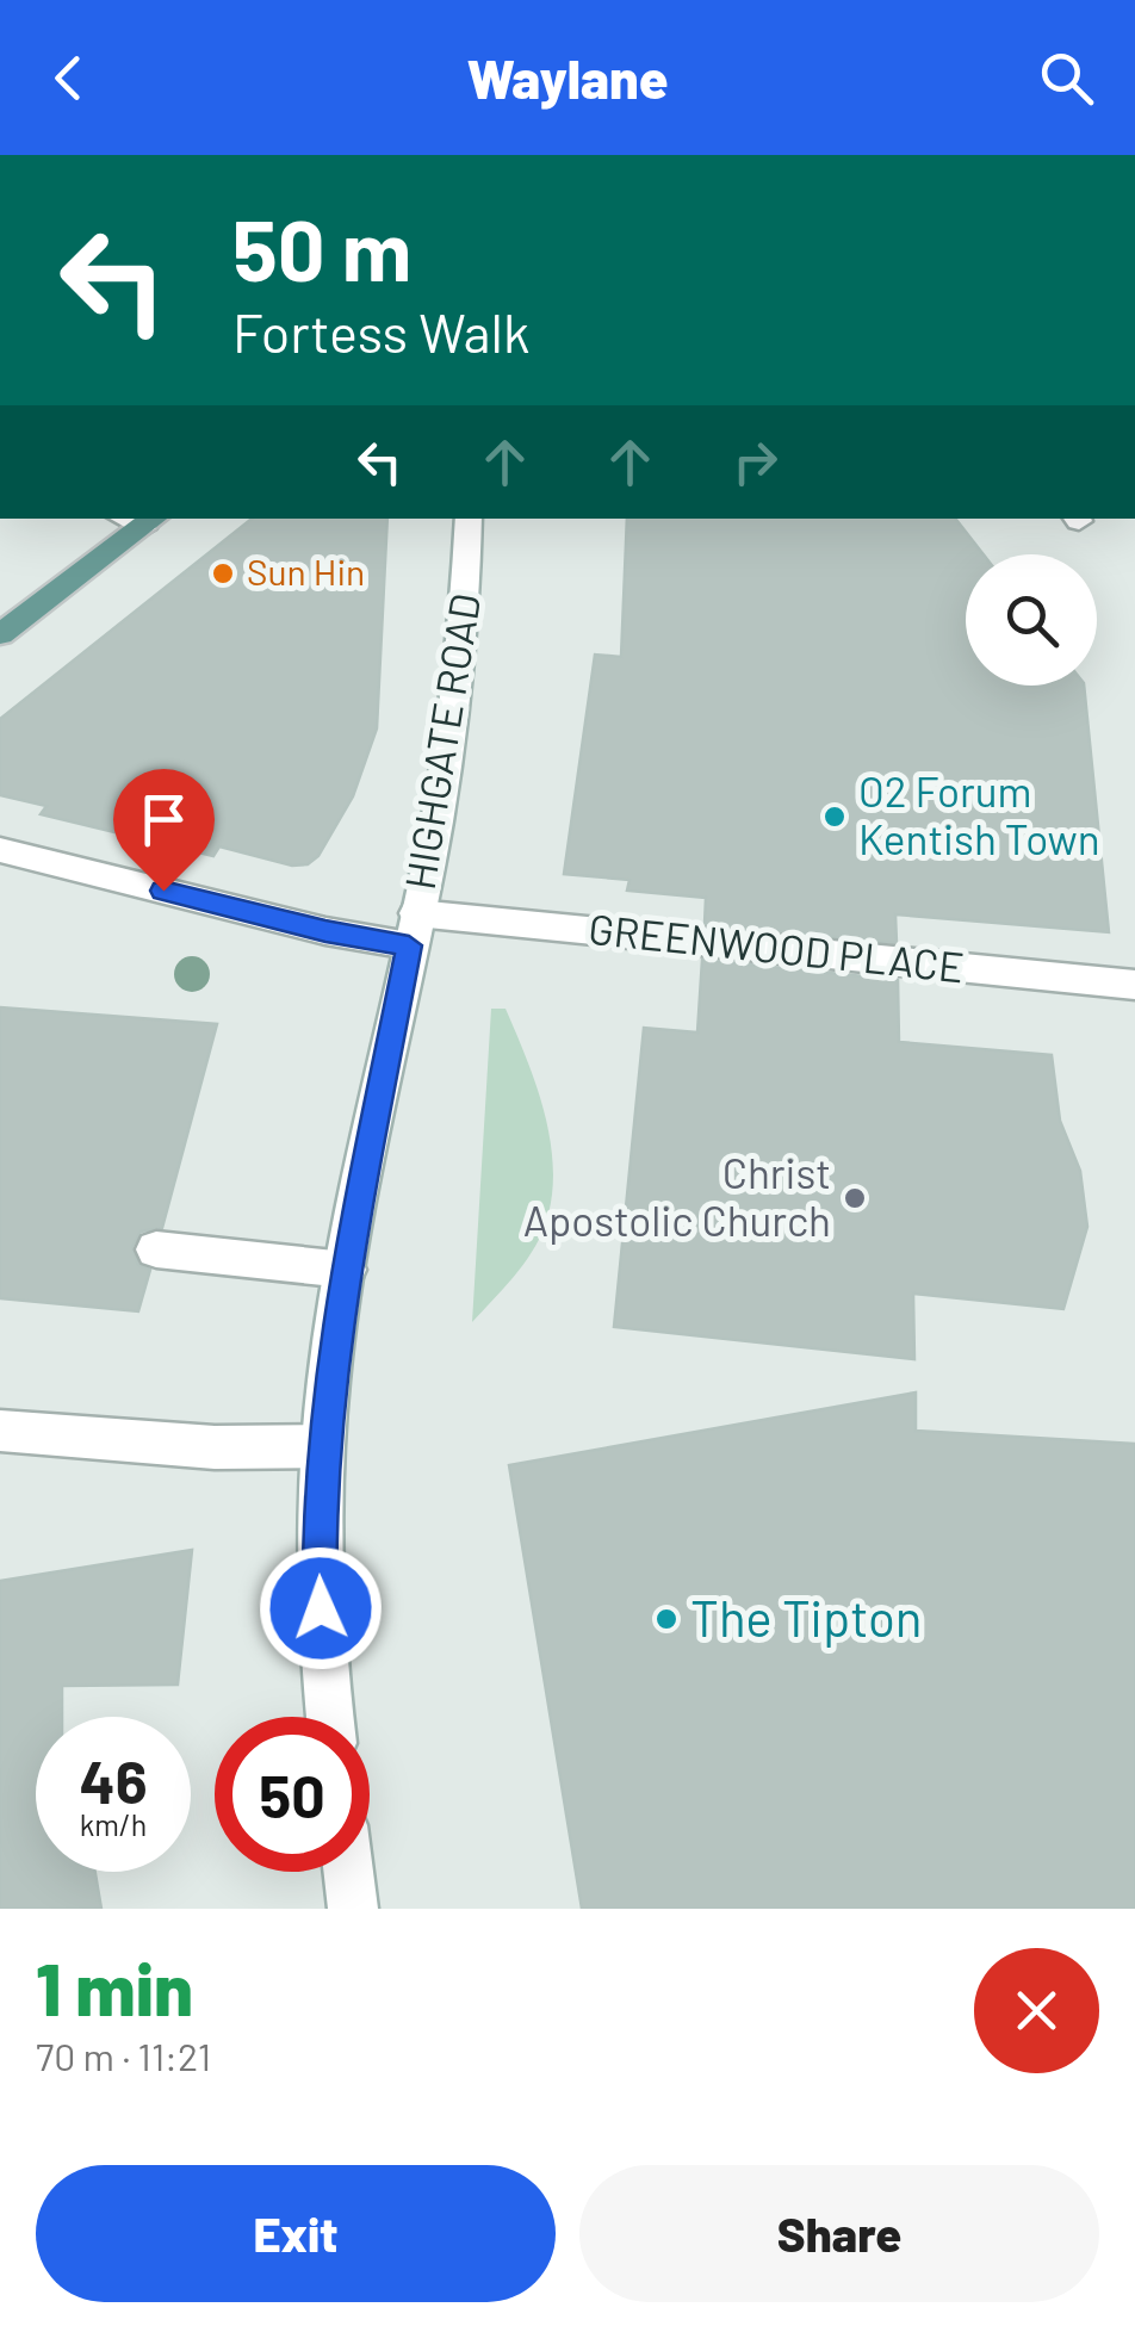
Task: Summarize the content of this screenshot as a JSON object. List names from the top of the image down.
{
  "streets": {
    "main road": ["HIGHGATE ROAD", "GREENWOOD PLACE"]
  },
  "crossings": [
    ["HIGHGATE ROAD", "GREENWOOD PLACE"]
  ],
  "places": [
    "Sun Hin",
    "O2 Forum Kentish Town",
    "Christ Apostolic Church",
    "The Tipton"
  ],
  "page": {
    "header": "Waylane",
    "turn": ["50 m", "Fortess Walk"],
    "speed": "46 km/h",
    "limit": "50",
    "heading": ["1 min", "70 m · 11:21"],
    "buttons": ["Exit", "Share"]
  }
}
